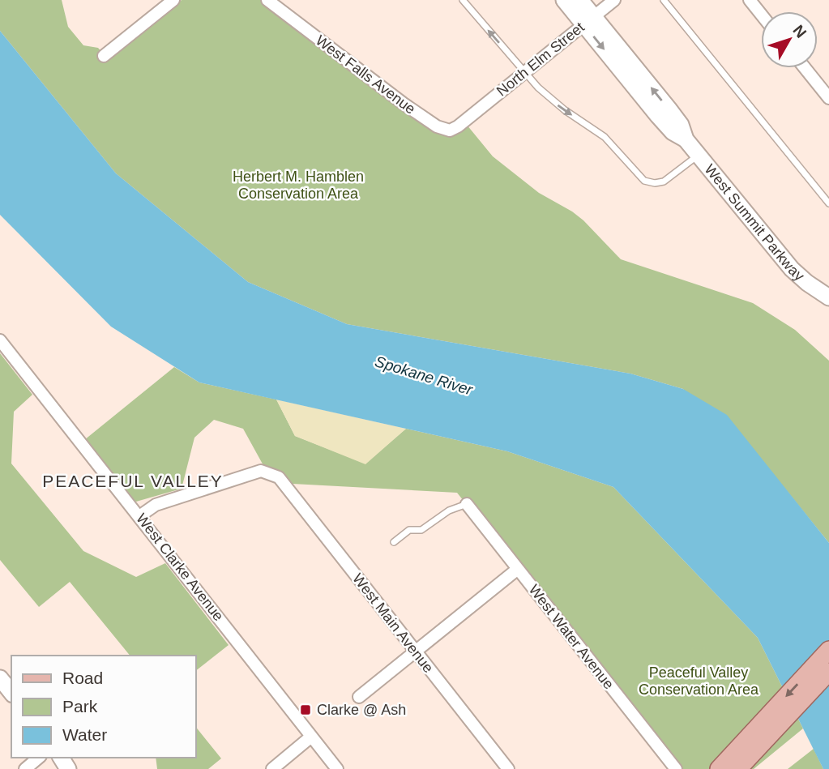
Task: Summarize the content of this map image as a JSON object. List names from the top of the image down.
{
  "streets": {
    "street": [
      "North Elm Street",
      "West Falls Avenue",
      "West Summit Parkway",
      "West Clarke Avenue",
      "West Main Avenue",
      "West Water Avenue"
    ]
  },
  "crossings": [
    ["North Elm Street", "West Falls Avenue"],
    ["North Elm Street", "West Summit Parkway"],
    ["West Clarke Avenue", "West Main Avenue"]
  ],
  "districts": ["PEACEFUL VALLEY"],
  "water": ["Spokane River"],
  "parks": ["Herbert M. Hamblen Conservation Area", "Peaceful Valley Conservation Area"],
  "places": {
    "transit": ["Clarke @ Ash"]
  },
  "legend": ["Road", "Park", "Water"],
  "north": "top right"
}
